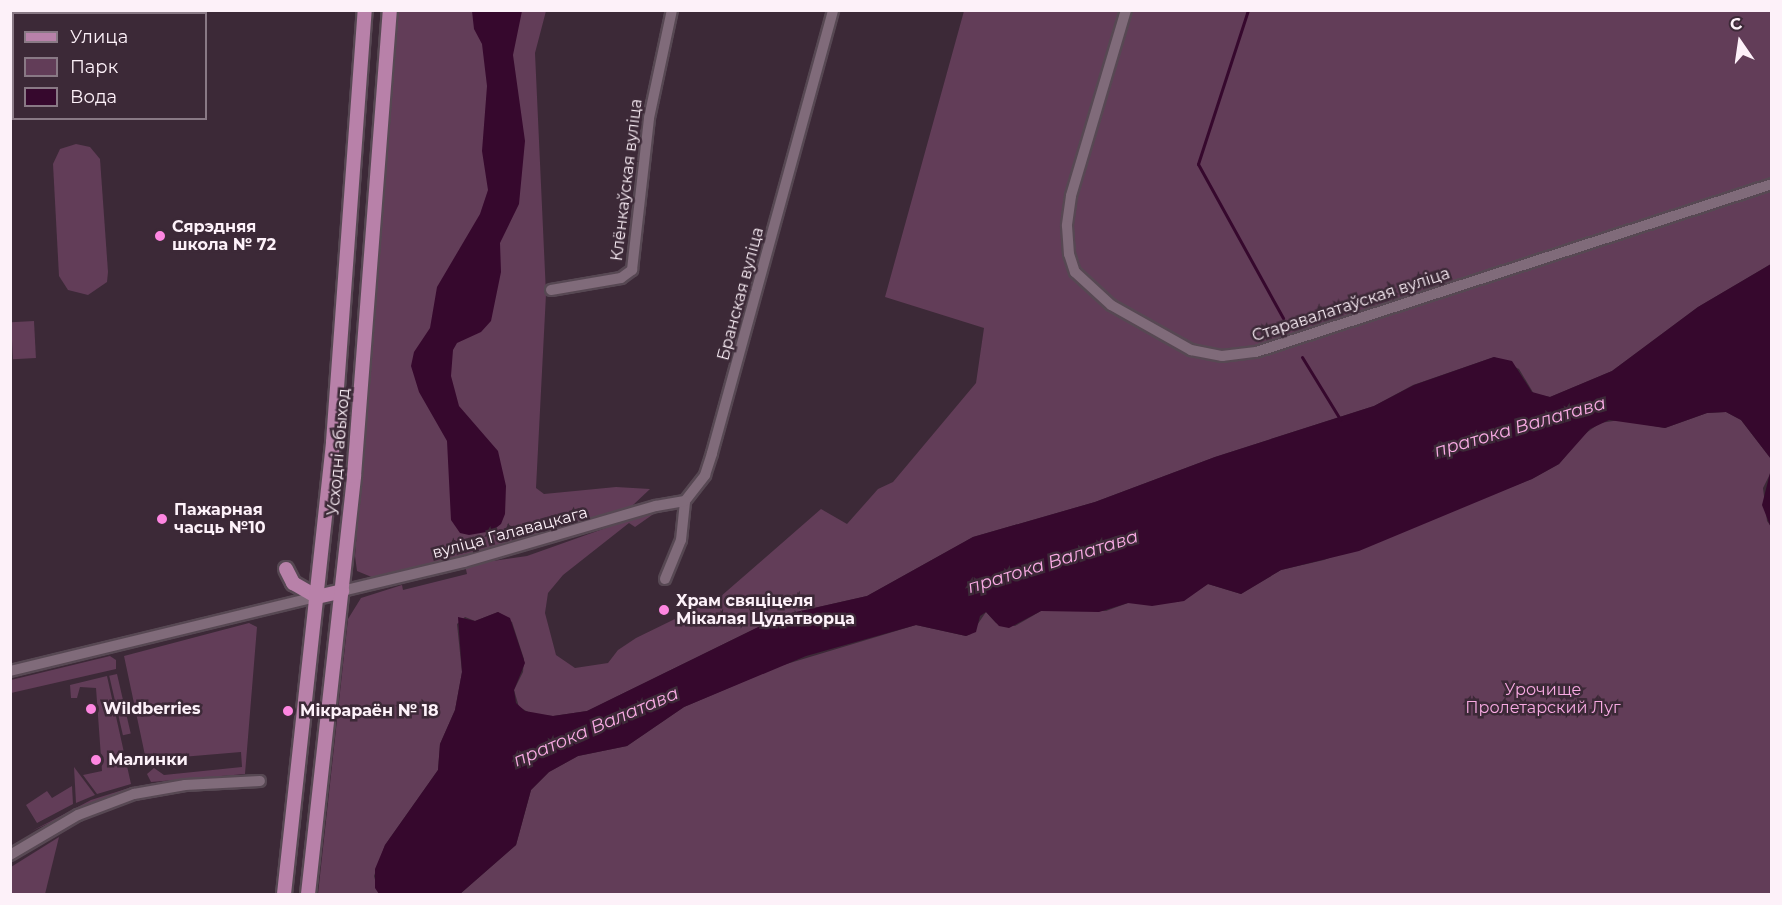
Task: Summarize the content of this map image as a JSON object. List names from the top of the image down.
{
  "streets": {
    "main road": ["Усходні абыход"],
    "street": [
      "Клёнкаўская вуліца",
      "Бранская вуліца",
      "Старавалатаўская вуліца",
      "вуліца Галавацкага"
    ]
  },
  "crossings": [
    ["Бранская вуліца", "вуліца Галавацкага"],
    ["Усходні абыход", "вуліца Галавацкага"]
  ],
  "water": ["пратока Валатава"],
  "parks": ["Урочище Пролетарский Луг"],
  "places": [
    "Сярэдняя школа № 72",
    "Пажарная часць №10",
    "Храм свяціцеля Мікалая Цудатворца",
    "Wildberries",
    "Мікрараён № 18",
    "Малинки"
  ],
  "legend": ["Улица", "Парк", "Вода"],
  "north": "top"
}
